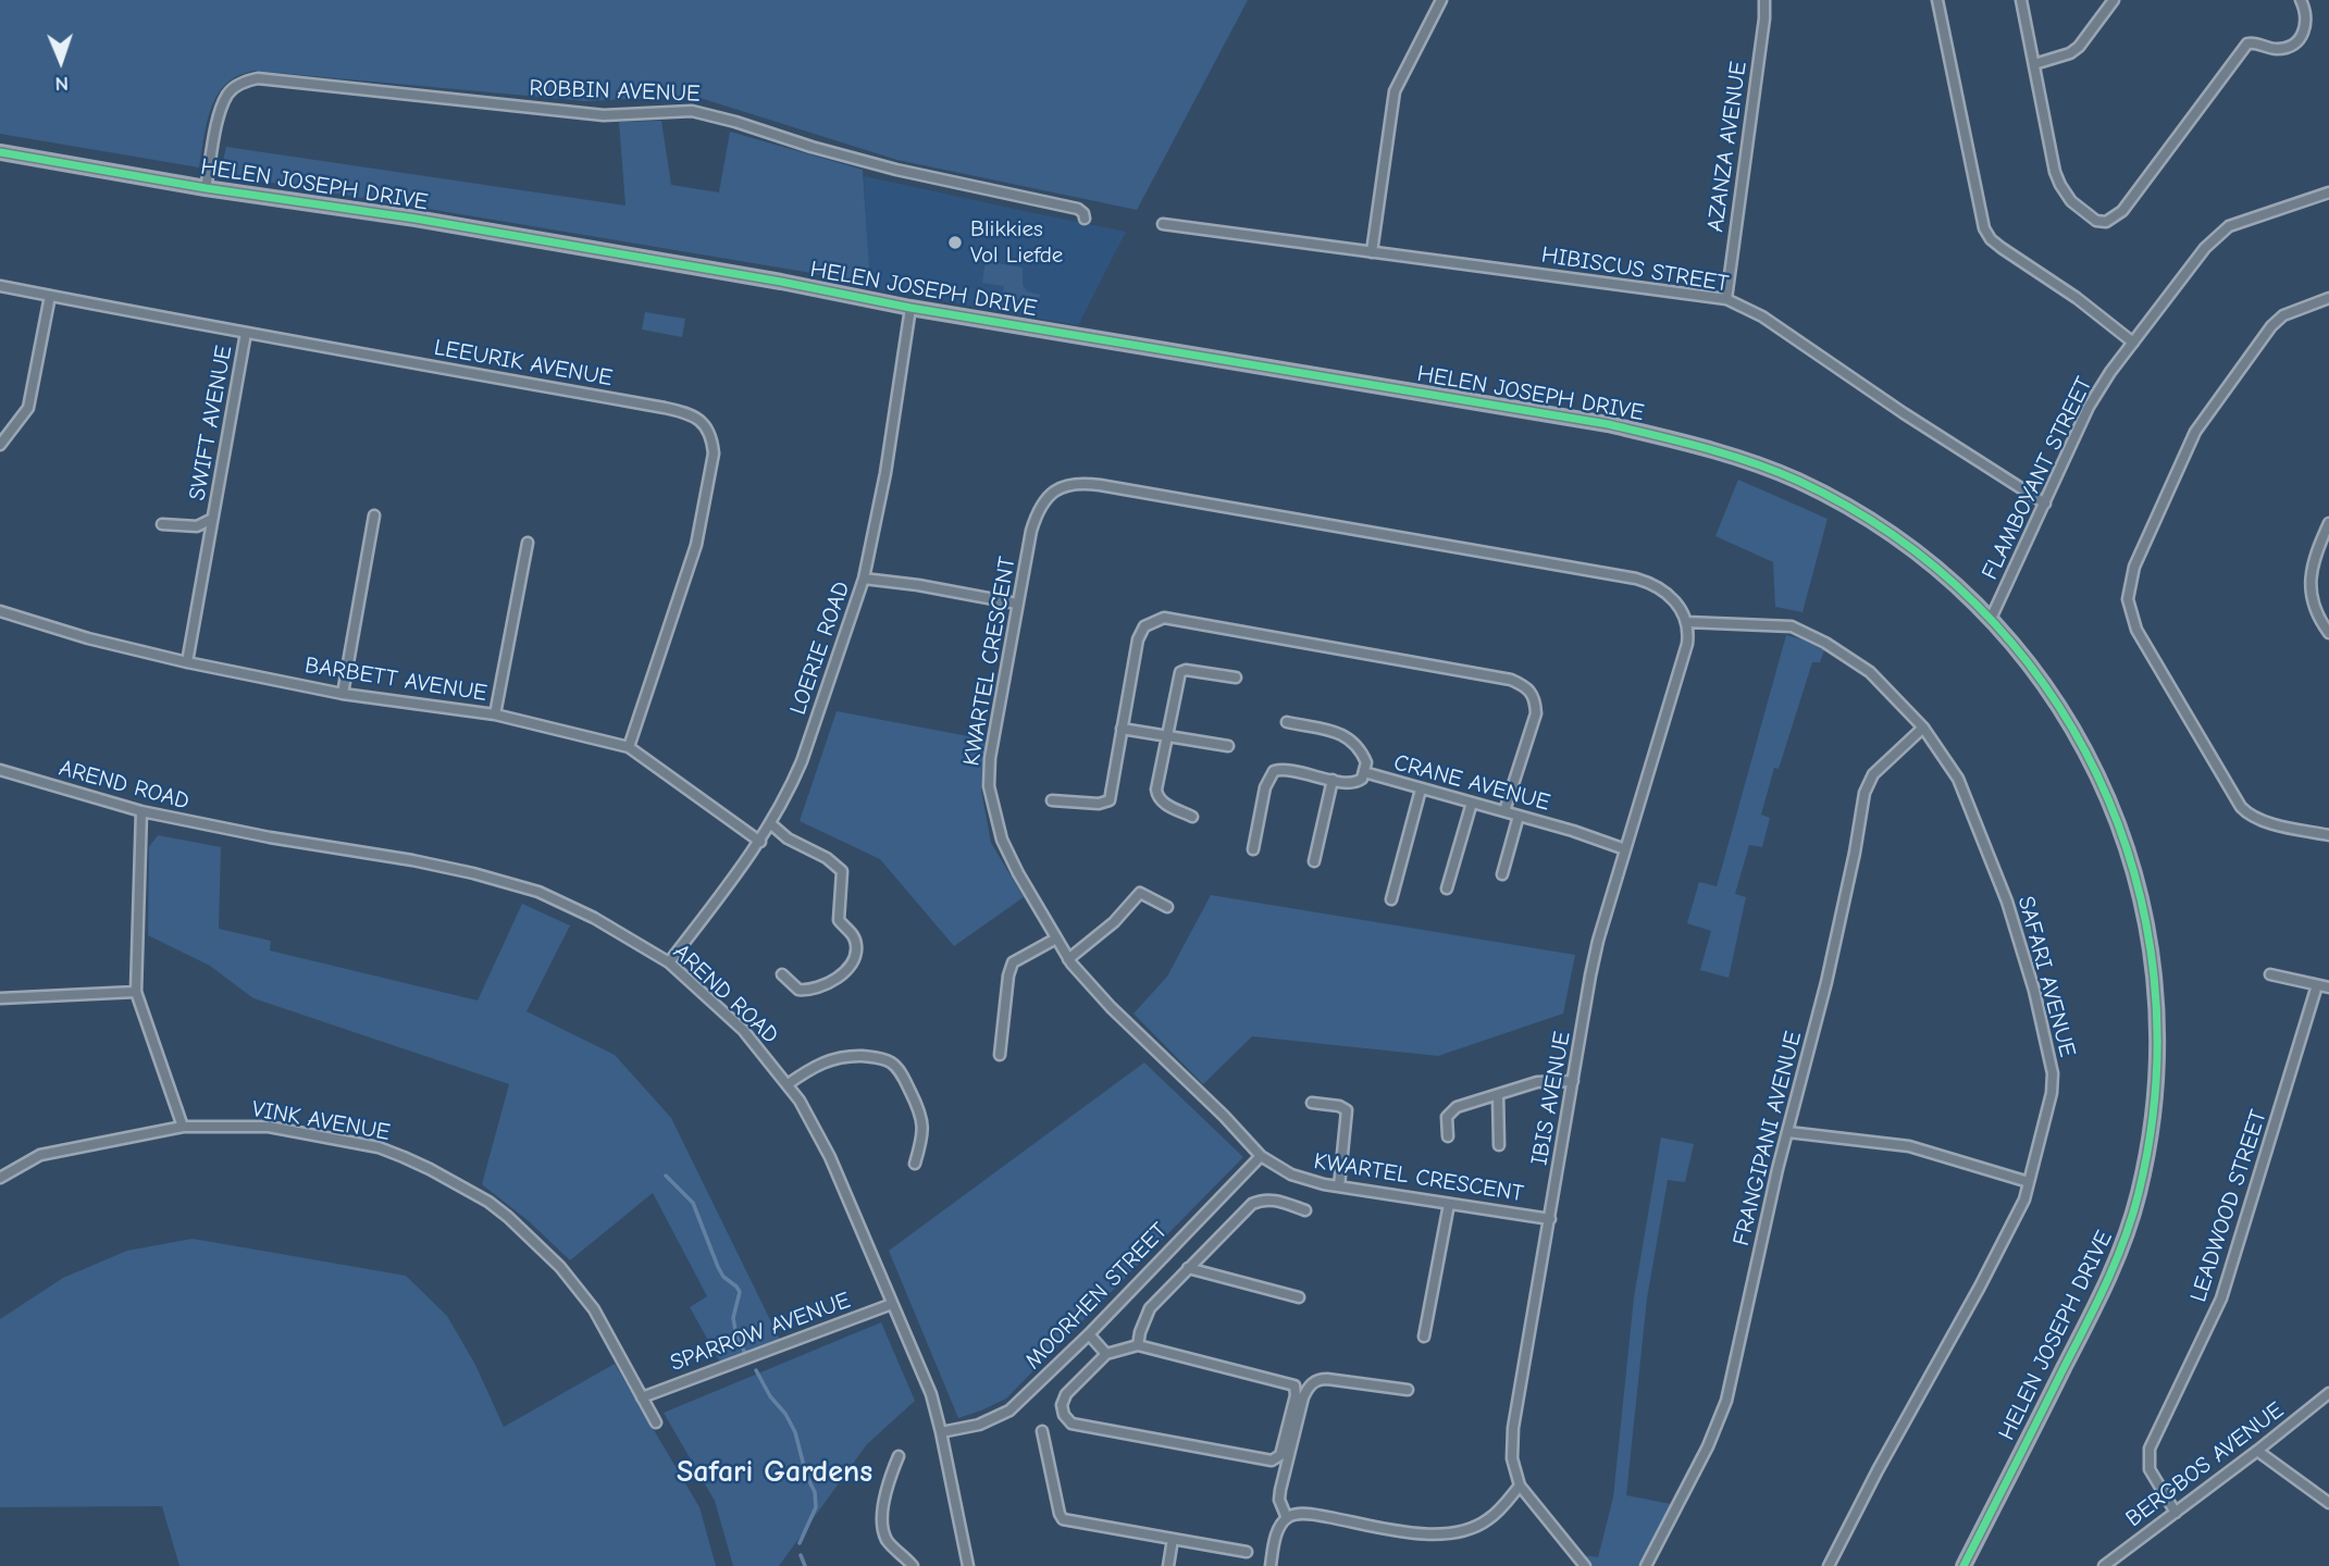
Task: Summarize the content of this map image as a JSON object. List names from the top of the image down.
{
  "streets": {
    "street": [
      "ROBBIN AVENUE",
      "AZANZA AVENUE",
      "HELEN JOSEPH DRIVE",
      "HIBISCUS STREET",
      "LEEURIK AVENUE",
      "SWIFT AVENUE",
      "FLAMBOYANT STREET",
      "LOERIE ROAD",
      "KWARTEL CRESCENT",
      "BARBETT AVENUE",
      "CRANE AVENUE",
      "AREND ROAD",
      "SAFARI AVENUE",
      "IBIS AVENUE",
      "VINK AVENUE",
      "FRANGIPANI AVENUE",
      "LEADWOOD STREET",
      "MOORHEN STREET",
      "SPARROW AVENUE",
      "BERGBOS AVENUE"
    ]
  },
  "crossings": [
    ["ROBBIN AVENUE", "HELEN JOSEPH DRIVE"],
    ["AZANZA AVENUE", "HIBISCUS STREET"],
    ["HELEN JOSEPH DRIVE", "FLAMBOYANT STREET"],
    ["HELEN JOSEPH DRIVE", "LOERIE ROAD"],
    ["HIBISCUS STREET", "FLAMBOYANT STREET"],
    ["LEEURIK AVENUE", "SWIFT AVENUE"],
    ["LEEURIK AVENUE", "BARBETT AVENUE"],
    ["SWIFT AVENUE", "BARBETT AVENUE"],
    ["LOERIE ROAD", "BARBETT AVENUE"],
    ["LOERIE ROAD", "AREND ROAD"],
    ["KWARTEL CRESCENT", "SAFARI AVENUE"],
    ["KWARTEL CRESCENT", "IBIS AVENUE"],
    ["KWARTEL CRESCENT", "MOORHEN STREET"],
    ["CRANE AVENUE", "IBIS AVENUE"],
    ["AREND ROAD", "MOORHEN STREET"],
    ["AREND ROAD", "SPARROW AVENUE"],
    ["SAFARI AVENUE", "IBIS AVENUE"],
    ["SAFARI AVENUE", "FRANGIPANI AVENUE"],
    ["VINK AVENUE", "SPARROW AVENUE"],
    ["LEADWOOD STREET", "BERGBOS AVENUE"]
  ],
  "districts": ["Safari Gardens"],
  "places": ["Blikkies Vol Liefde"],
  "north": "bottom"
}
